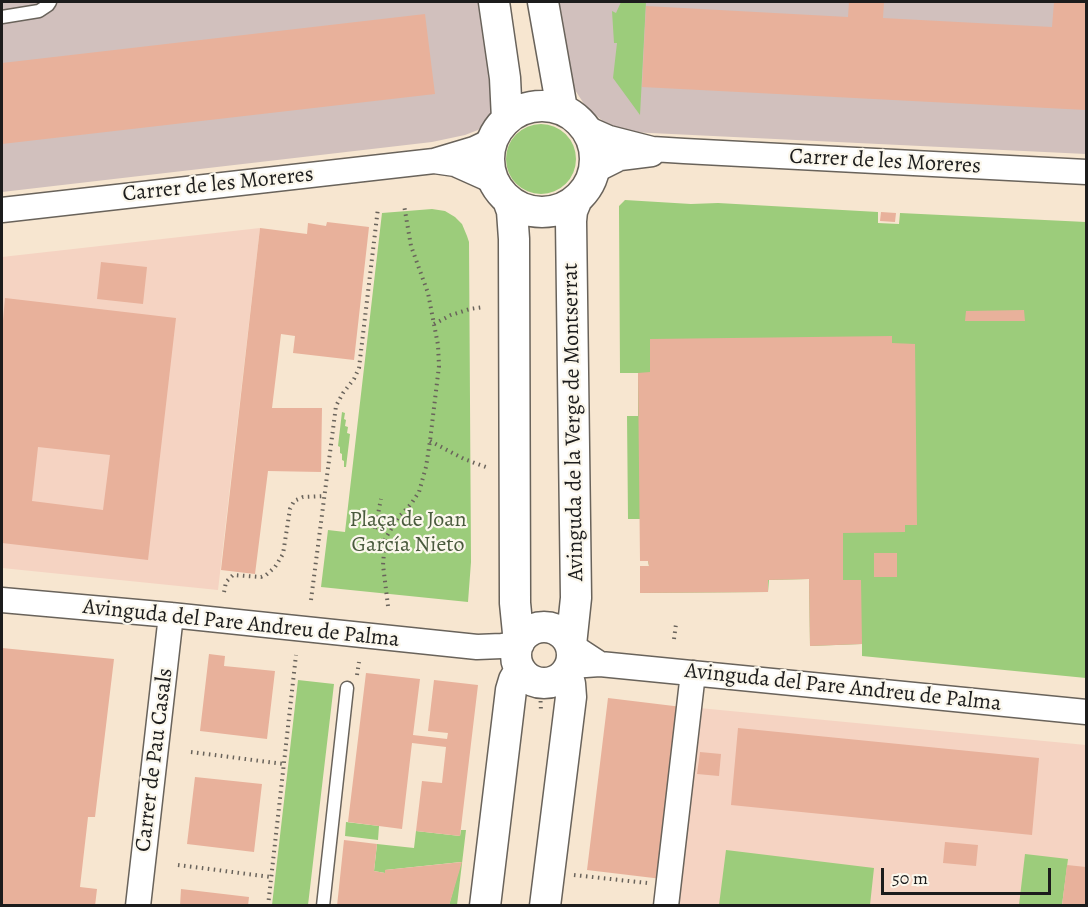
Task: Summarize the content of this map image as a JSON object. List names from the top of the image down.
{
  "streets": {
    "street": [
      "Carrer de les Moreres",
      "Avinguda de la Verge de Montserrat",
      "Avinguda del Pare Andreu de Palma",
      "Carrer de Pau Casals"
    ]
  },
  "crossings": [
    ["Carrer de les Moreres", "Avinguda de la Verge de Montserrat"],
    ["Avinguda de la Verge de Montserrat", "Avinguda del Pare Andreu de Palma"],
    ["Avinguda del Pare Andreu de Palma", "Carrer de Pau Casals"]
  ],
  "parks": ["Plaça de Joan García Nieto"],
  "scale_bar": "50 m"
}
